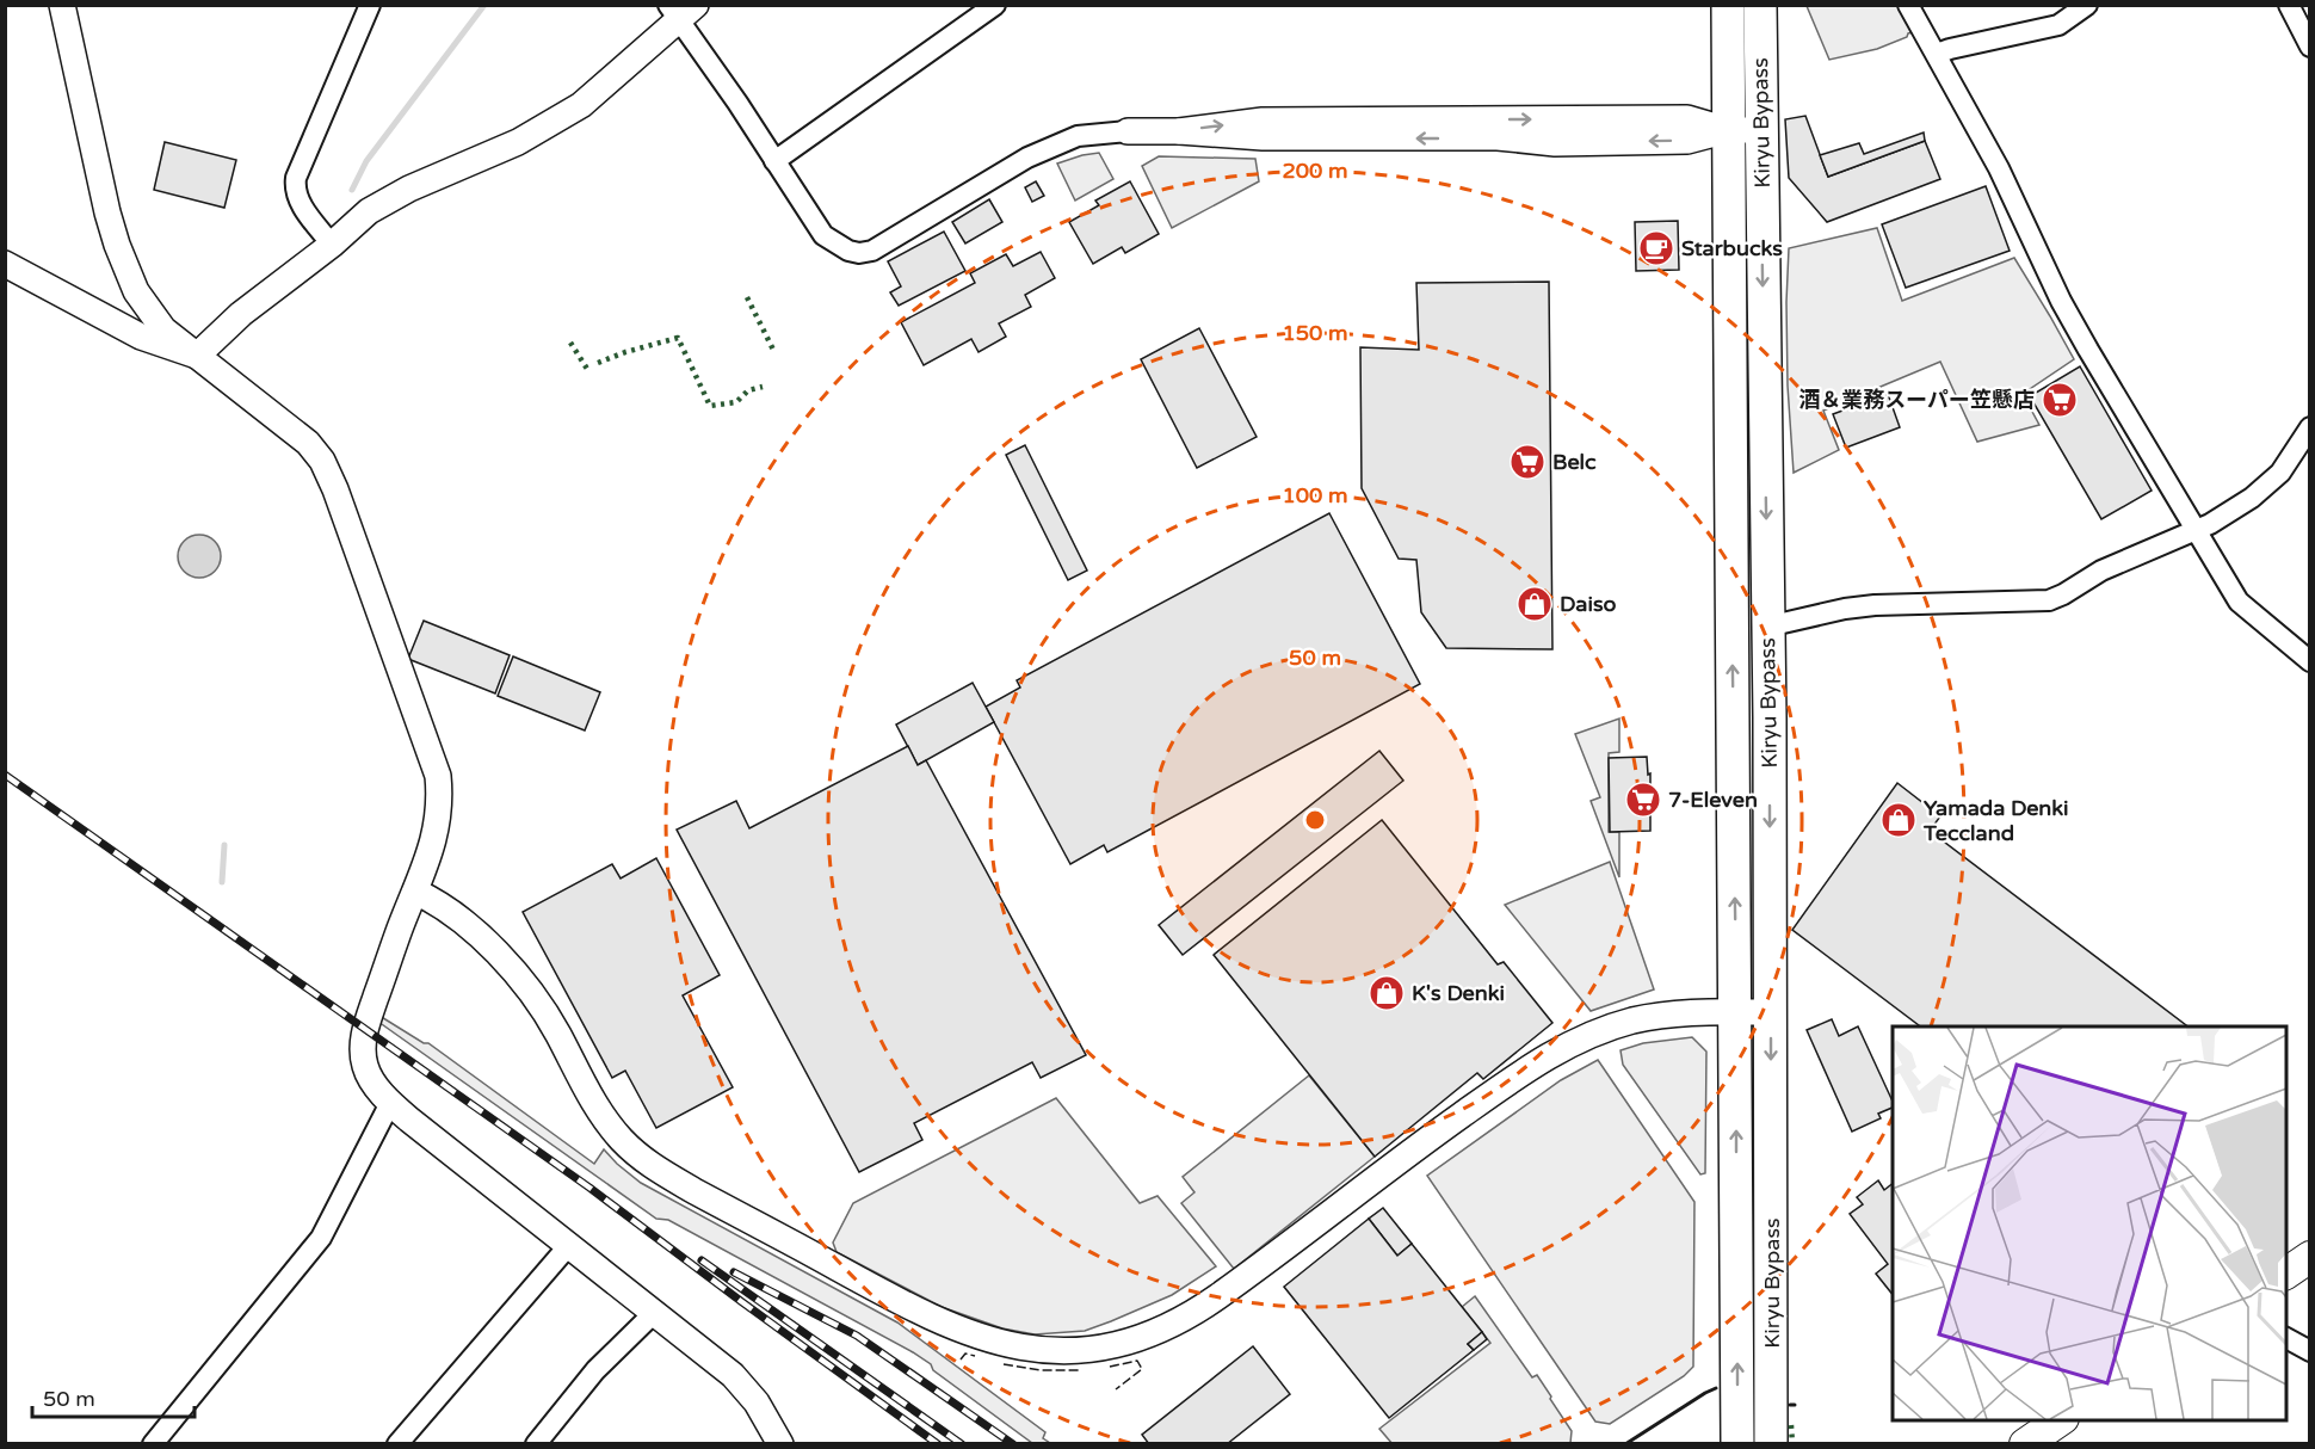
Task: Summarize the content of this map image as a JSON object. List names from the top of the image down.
{
  "streets": {
    "highway": ["Kiryu Bypass"]
  },
  "places": {
    "cafe": ["Starbucks"],
    "supermarket": ["酒＆業務スーパー笠懸店", "Belc", "7-Eleven"],
    "shop": ["Daiso", "Yamada Denki Teccland", "K's Denki"]
  },
  "scale_bar": "50 m",
  "rings": [
    "200 m",
    "150 m",
    "100 m",
    "50 m"
  ]
}
